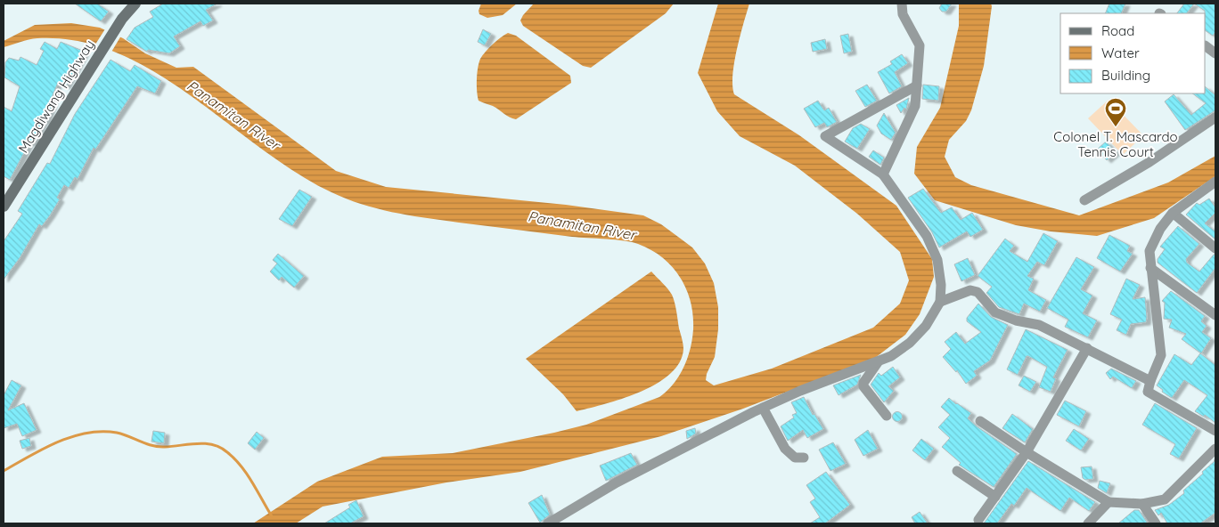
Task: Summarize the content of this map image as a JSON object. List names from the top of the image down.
{
  "streets": {
    "main road": ["Magdiwang Highway"]
  },
  "water": ["Panamitan River"],
  "places": {
    "sports": ["Colonel T. Mascardo Tennis Court"]
  },
  "legend": ["Road", "Water", "Building"]
}
